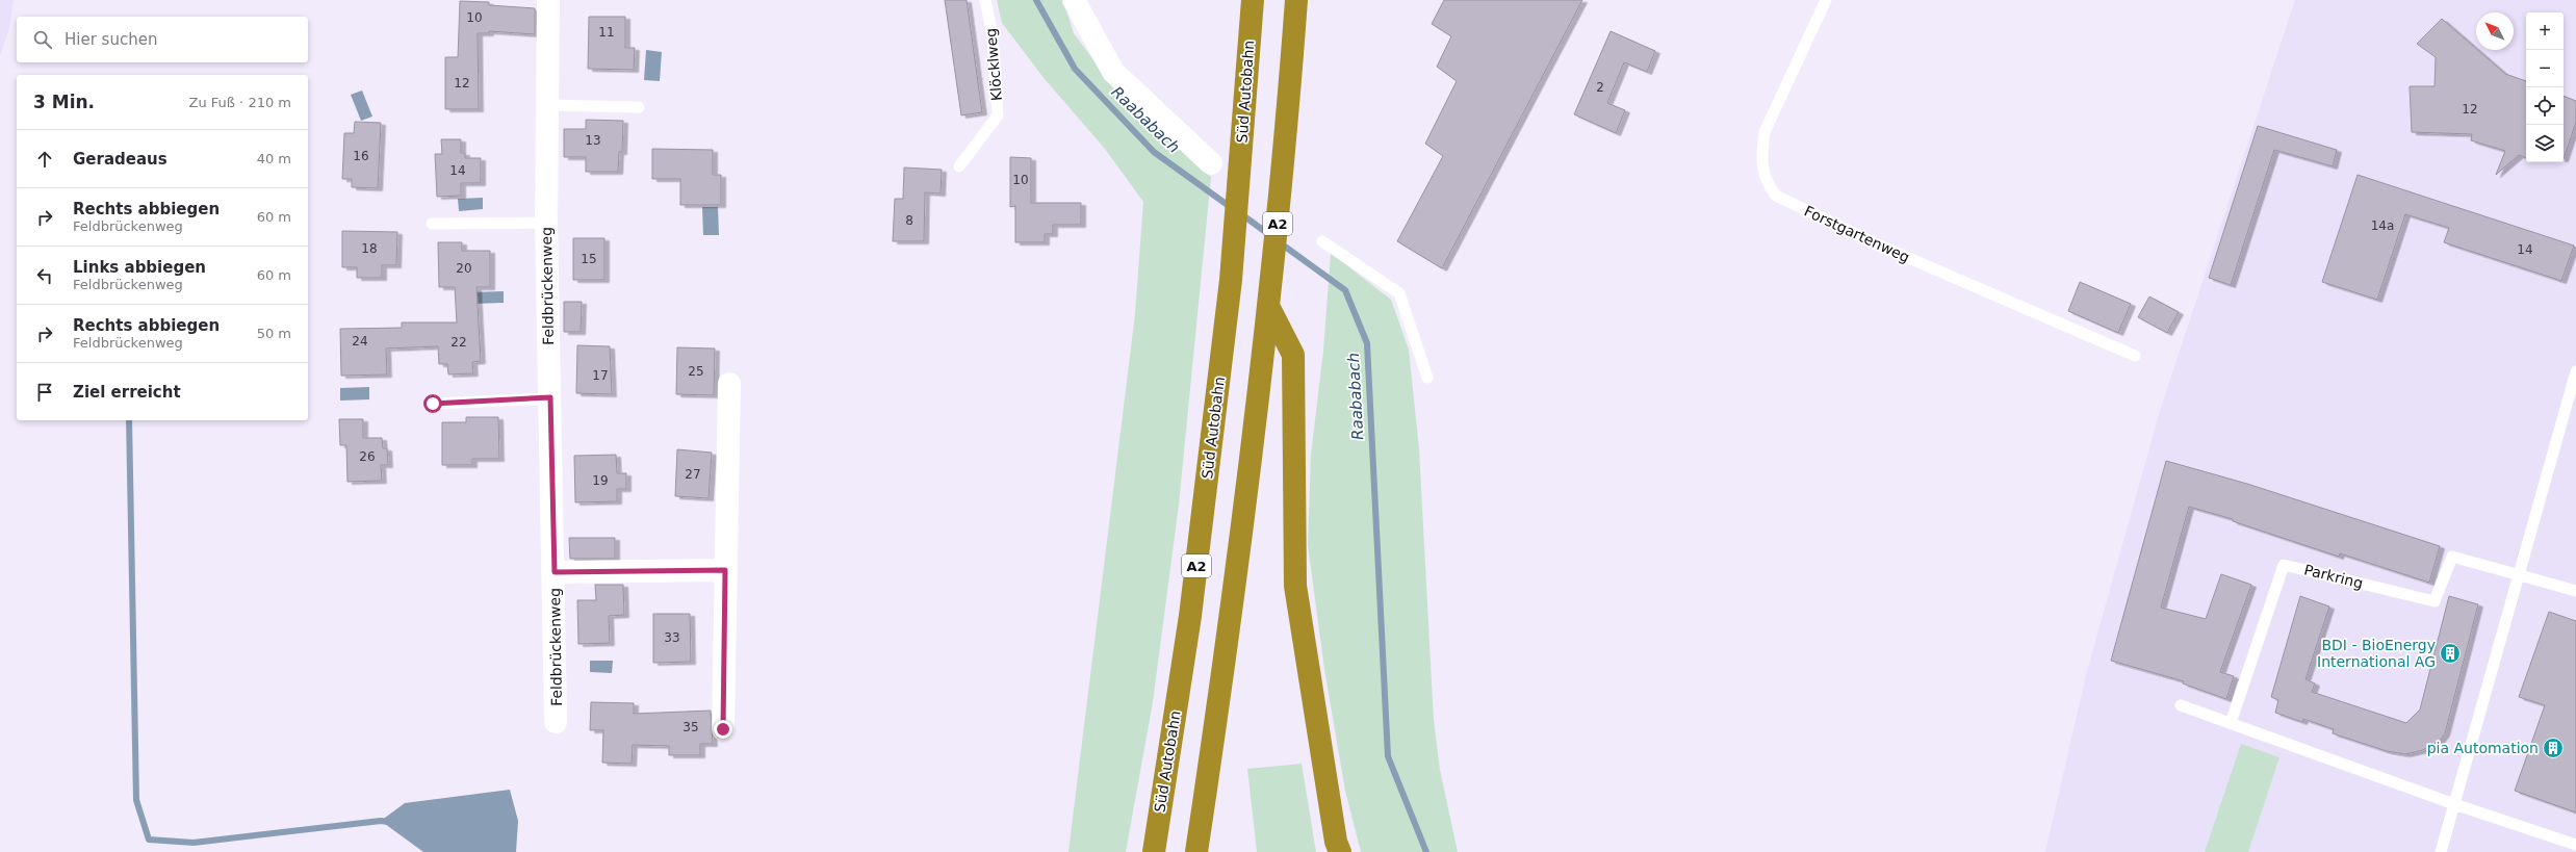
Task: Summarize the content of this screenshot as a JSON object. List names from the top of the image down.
{
  "streets": {
    "highway": ["Süd Autobahn", "A2"],
    "street": ["Feldbrückenweg"],
    "lane": ["Klöcklweg", "Forstgartenweg", "Parkring"]
  },
  "water": ["Raababach"],
  "places": {
    "building": ["BDI - BioEnergy International AG", "pia Automation"]
  },
  "house_numbers": [
    "10",
    "11",
    "12",
    "2",
    "12",
    "13",
    "16",
    "14",
    "10",
    "8",
    "14a",
    "18",
    "14",
    "15",
    "20",
    "24",
    "22",
    "25",
    "17",
    "26",
    "27",
    "19",
    "33",
    "35"
  ],
  "north": "top left",
  "page": {
    "map_buttons": ["+", "−"],
    "search": "Hier suchen",
    "heading": ["3 Min.", "Zu Fuß · 210 m"],
    "list": [
      ["Geradeaus", "40 m"],
      ["Rechts abbiegen", "Feldbrückenweg", "60 m"],
      ["Links abbiegen", "Feldbrückenweg", "60 m"],
      ["Rechts abbiegen", "Feldbrückenweg", "50 m"],
      "Ziel erreicht"
    ]
  }
}
